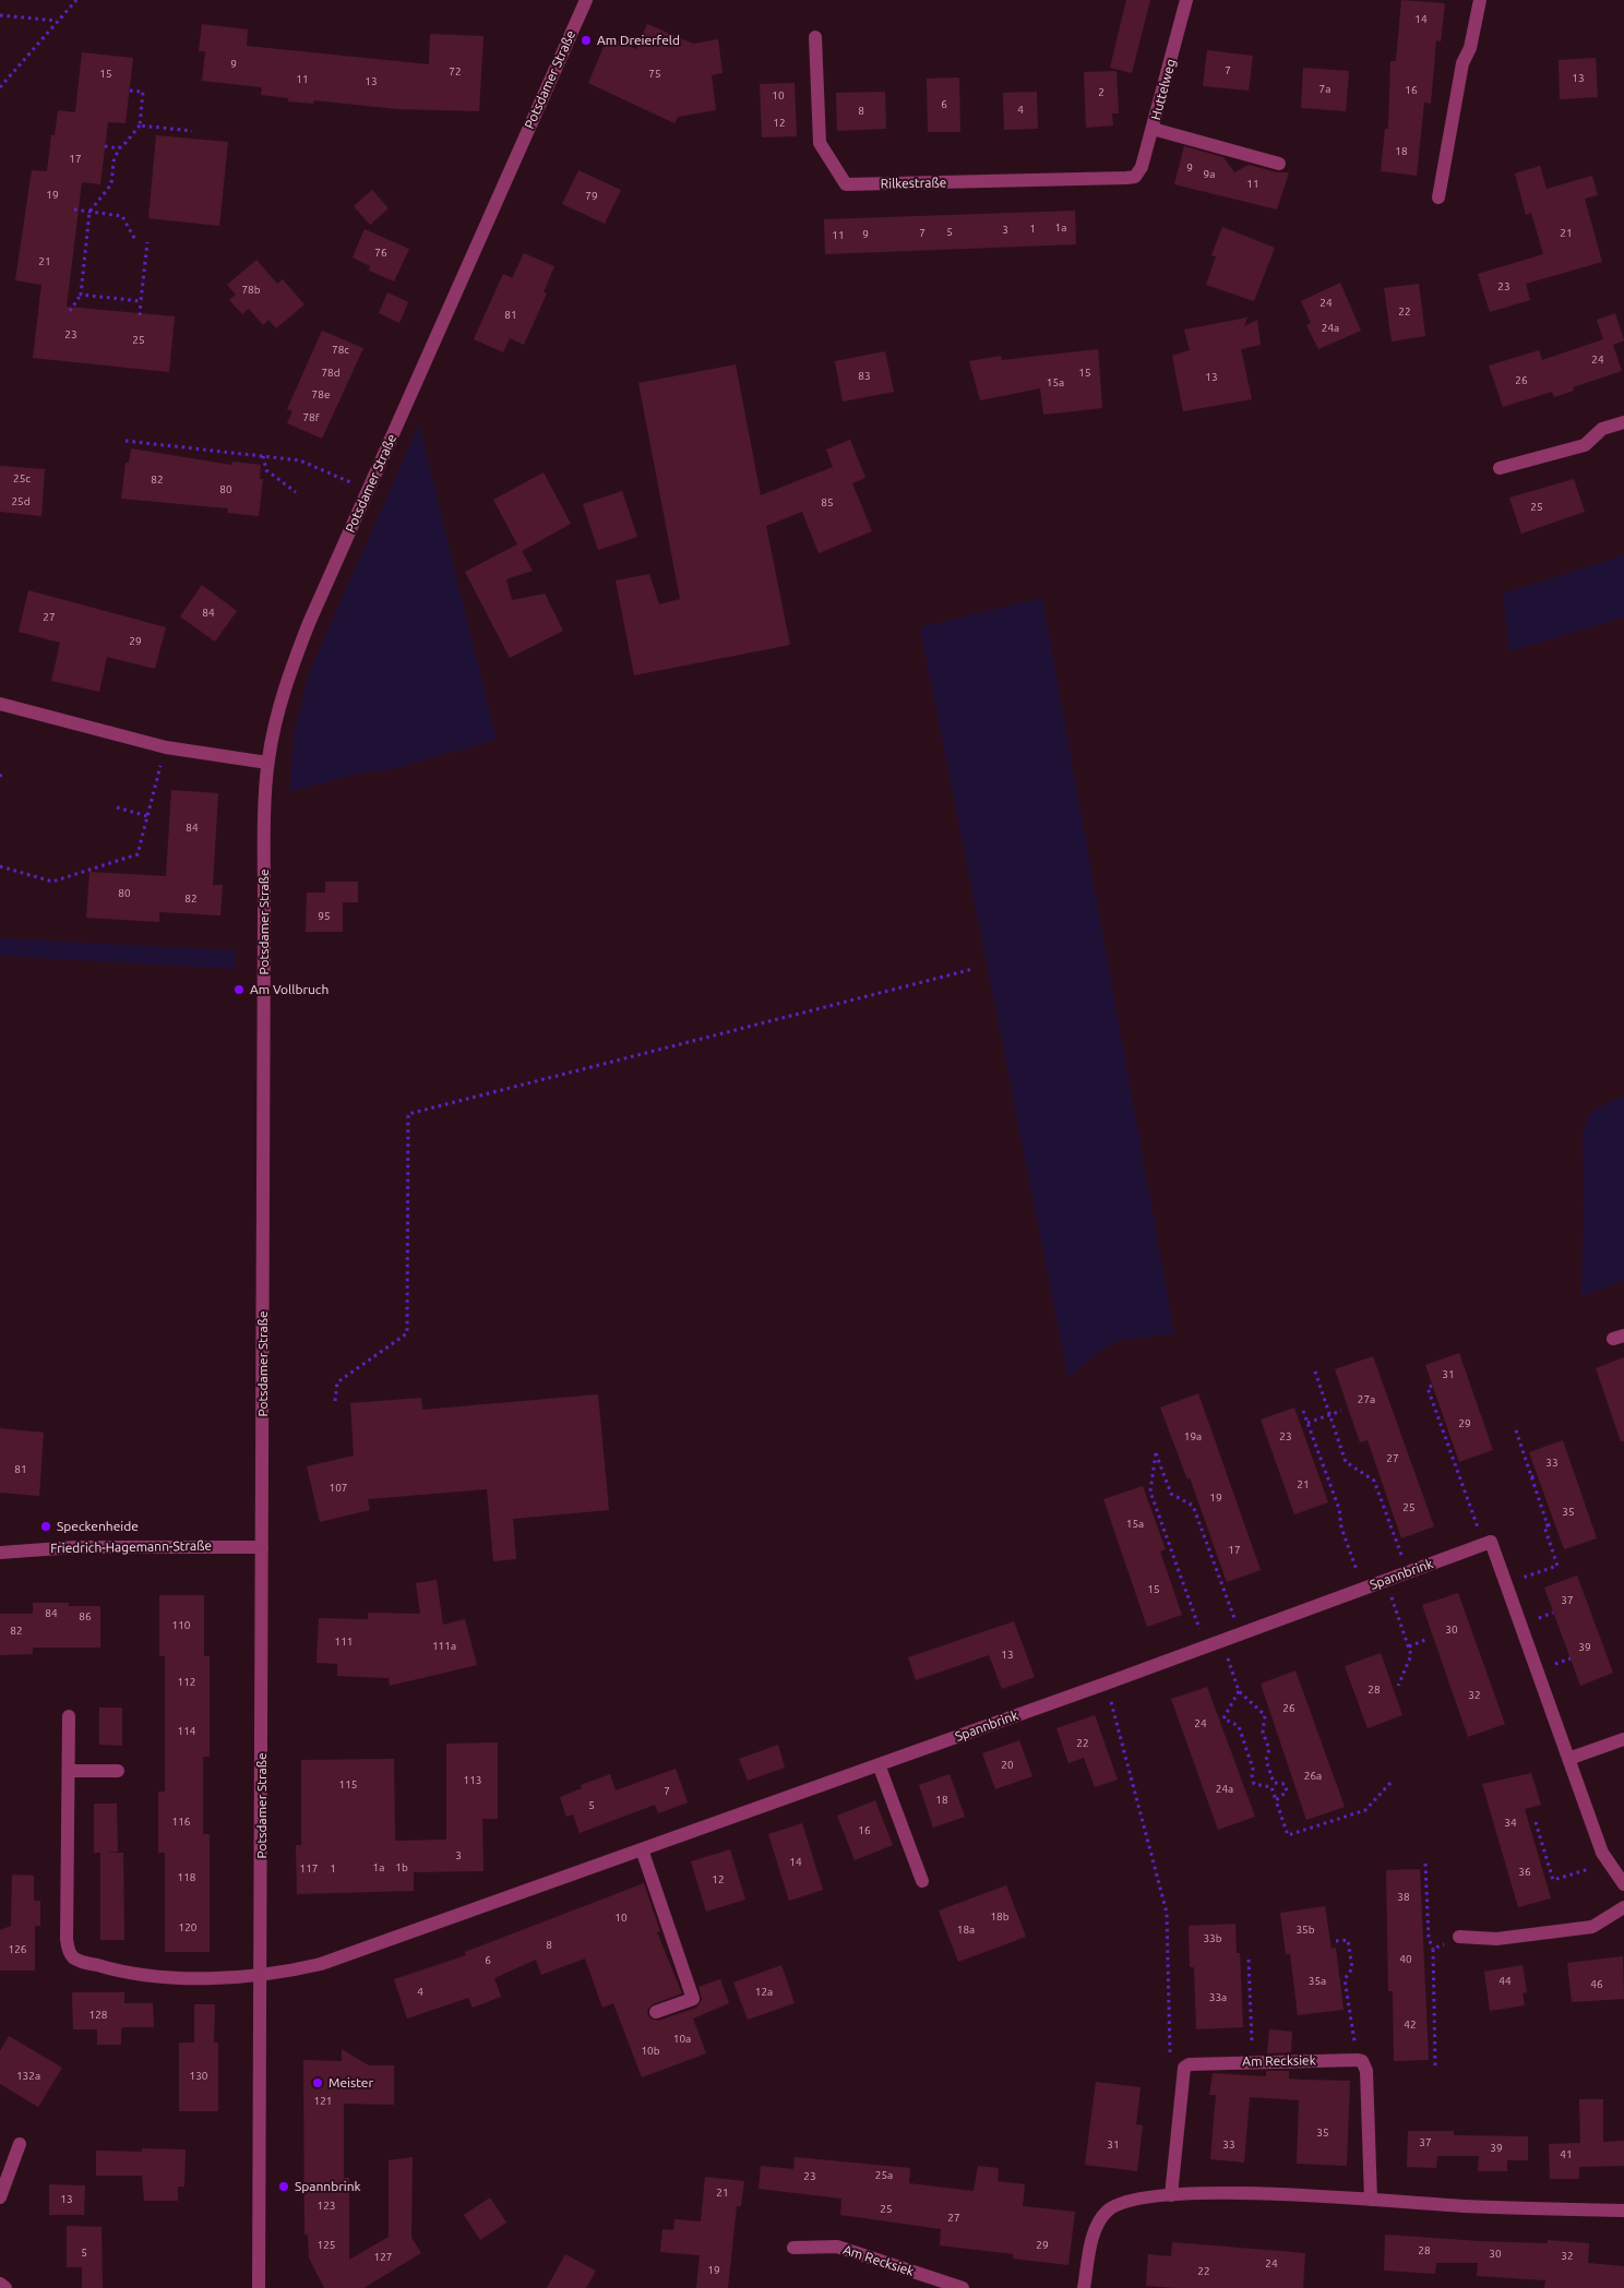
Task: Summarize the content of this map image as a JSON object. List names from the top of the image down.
{
  "streets": {
    "street": [
      "Potsdamer Straße",
      "Huttelweg",
      "Rilkestraße",
      "Friedrich-Hagemann-Straße",
      "Spannbrink",
      "Am Recksiek"
    ]
  },
  "crossings": [
    ["Potsdamer Straße", "Friedrich-Hagemann-Straße"],
    ["Potsdamer Straße", "Spannbrink"],
    ["Huttelweg", "Rilkestraße"]
  ],
  "places": [
    "Am Dreierfeld",
    "Am Vollbruch",
    "Speckenheide",
    "Meister",
    "Spannbrink"
  ],
  "house_numbers": [
    "14",
    "9",
    "7",
    "72",
    "15",
    "75",
    "13",
    "11",
    "13",
    "7a",
    "16",
    "2",
    "10",
    "6",
    "4",
    "8",
    "12",
    "18",
    "17",
    "9",
    "9a",
    "11",
    "19",
    "79",
    "1a",
    "1",
    "3",
    "5",
    "7",
    "21",
    "9",
    "11",
    "76",
    "21",
    "23",
    "78b",
    "24",
    "22",
    "81",
    "24a",
    "23",
    "25",
    "78c",
    "24",
    "78d",
    "15",
    "83",
    "13",
    "26",
    "15a",
    "78e",
    "78f",
    "25c",
    "82",
    "80",
    "25d",
    "85",
    "25",
    "84",
    "27",
    "29",
    "84",
    "80",
    "82",
    "95",
    "31",
    "27a",
    "29",
    "19a",
    "23",
    "27",
    "33",
    "81",
    "21",
    "107",
    "19",
    "25",
    "35",
    "15a",
    "17",
    "15",
    "37",
    "84",
    "86",
    "110",
    "30",
    "82",
    "111",
    "111a",
    "39",
    "13",
    "112",
    "28",
    "32",
    "26",
    "24",
    "114",
    "22",
    "20",
    "26a",
    "113",
    "115",
    "24a",
    "7",
    "18",
    "5",
    "116",
    "34",
    "16",
    "3",
    "14",
    "1a",
    "1b",
    "117",
    "1",
    "36",
    "118",
    "12",
    "38",
    "18b",
    "10",
    "120",
    "18a",
    "35b",
    "33b",
    "8",
    "126",
    "40",
    "6",
    "35a",
    "44",
    "46",
    "4",
    "12a",
    "33a",
    "128",
    "42",
    "10a",
    "10b",
    "132a",
    "130",
    "121",
    "35",
    "37",
    "31",
    "33",
    "39",
    "41",
    "25a",
    "23",
    "21",
    "13",
    "123",
    "25",
    "27",
    "125",
    "29",
    "28",
    "5",
    "30",
    "32",
    "127",
    "24",
    "19",
    "22"
  ]
}
